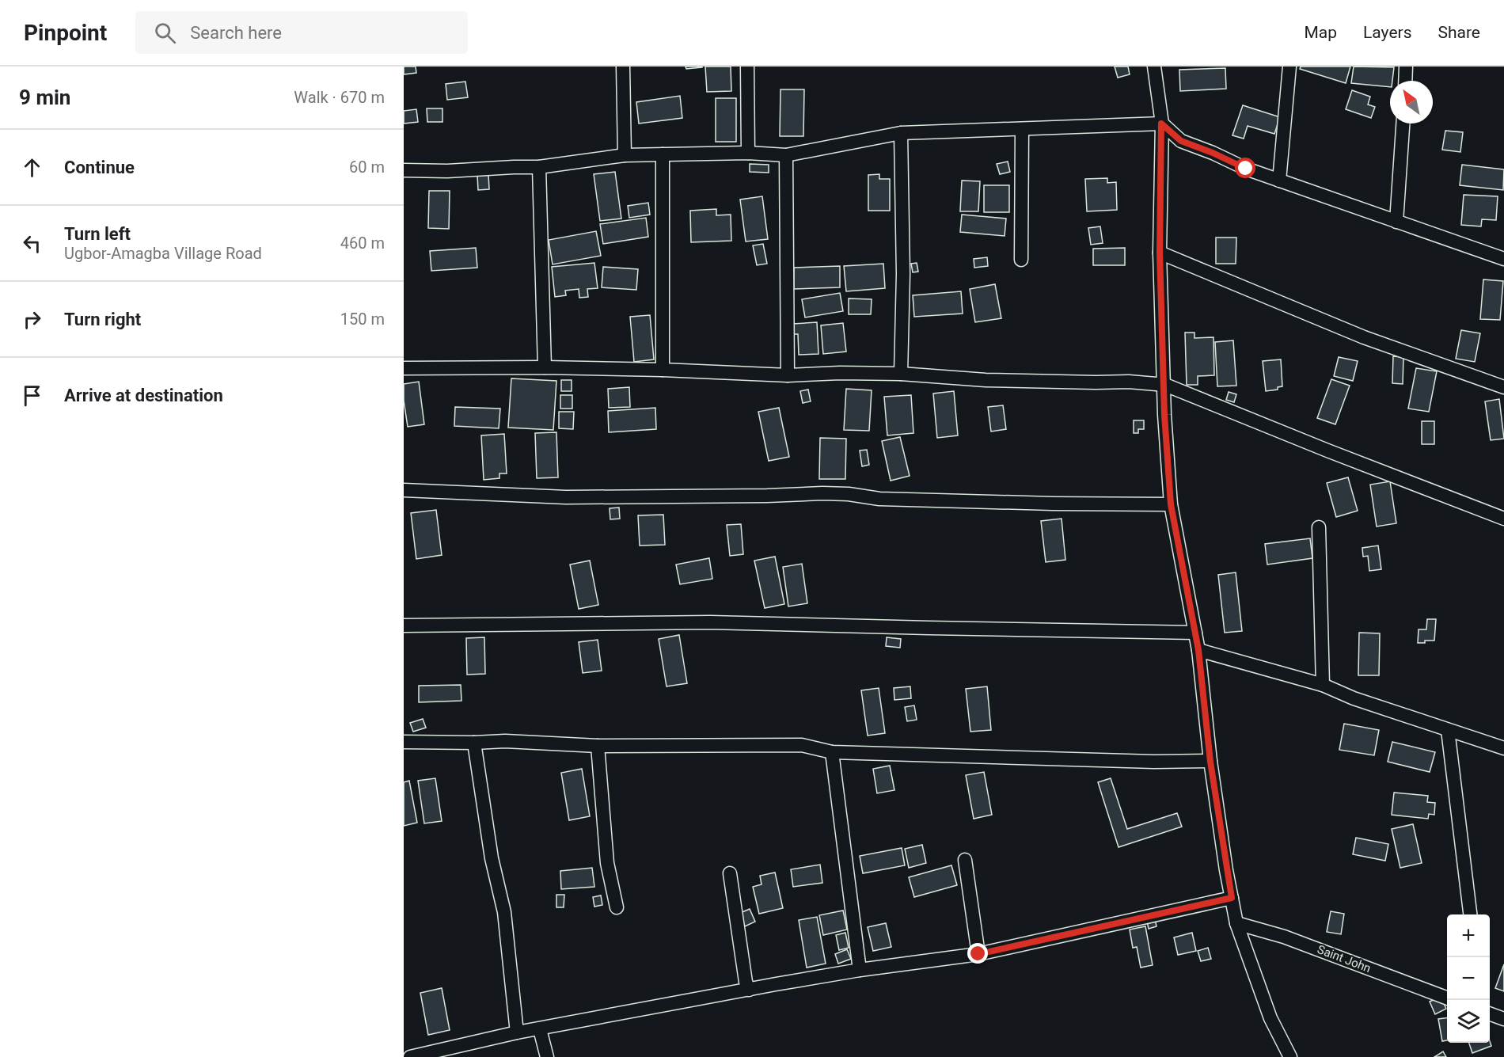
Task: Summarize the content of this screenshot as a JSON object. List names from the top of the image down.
{
  "streets": {
    "street": ["Saint John"]
  },
  "north": "top left",
  "page": {
    "header": "Pinpoint",
    "search": "Search here",
    "nav": ["Map", "Layers", "Share"],
    "heading": ["9 min", "Walk · 670 m"],
    "list": [
      ["Continue", "60 m"],
      ["Turn left", "Ugbor-Amagba Village Road", "460 m"],
      ["Turn right", "150 m"],
      "Arrive at destination"
    ],
    "map_buttons": ["+", "−"]
  }
}
